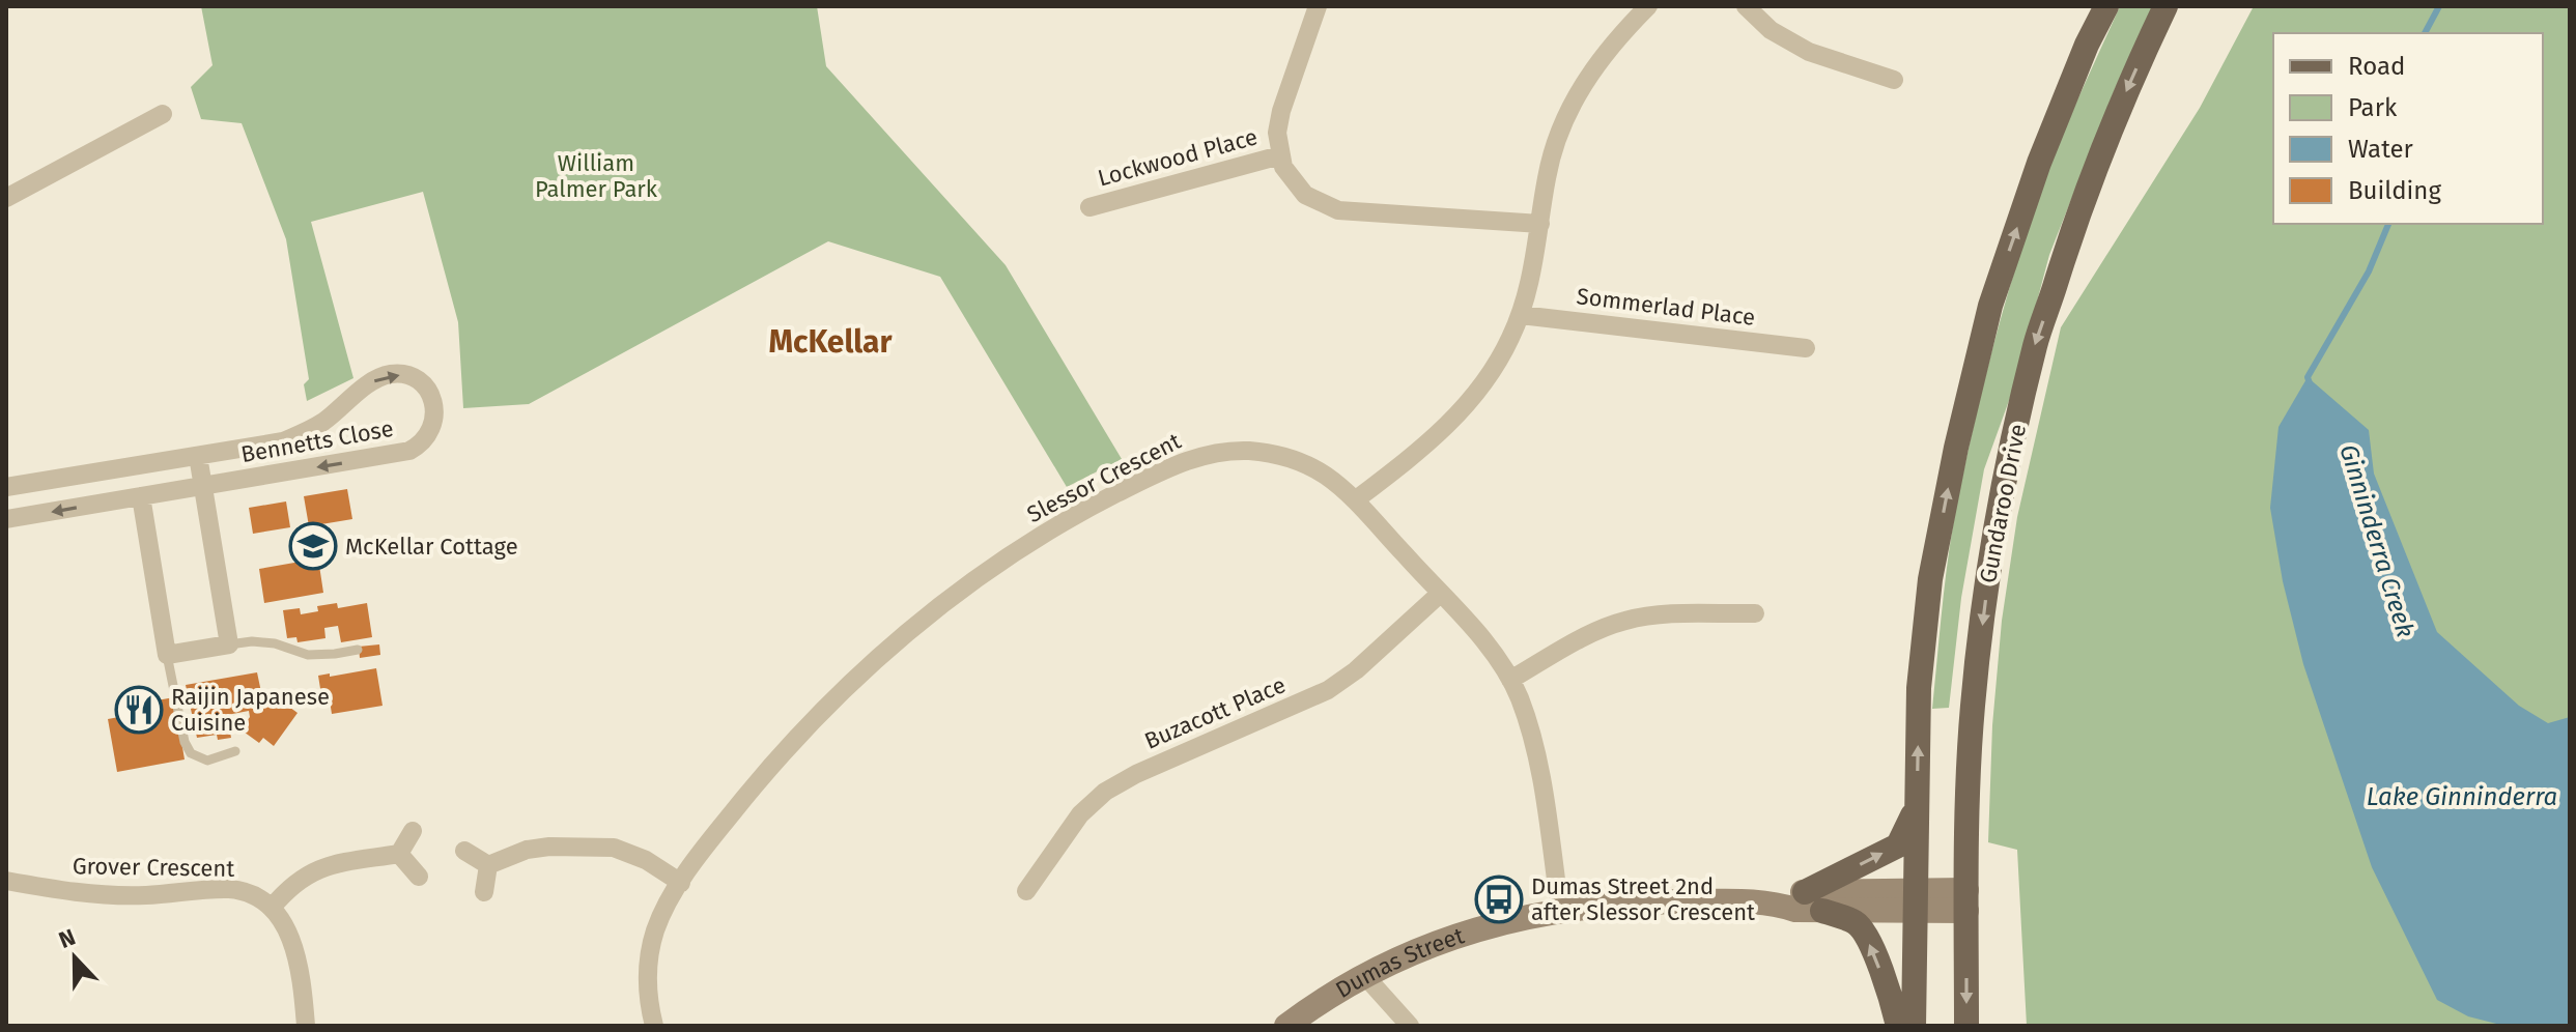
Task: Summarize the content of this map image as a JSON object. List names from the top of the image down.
{
  "streets": {
    "main road": ["Gundaroo Drive"],
    "street": [
      "Lockwood Place",
      "Sommerlad Place",
      "Bennetts Close",
      "Slessor Crescent",
      "Buzacott Place",
      "Grover Crescent",
      "Dumas Street"
    ]
  },
  "crossings": [
    ["Slessor Crescent", "Buzacott Place"],
    ["Slessor Crescent", "Dumas Street"],
    ["Gundaroo Drive", "Dumas Street"]
  ],
  "districts": ["McKellar"],
  "water": ["Ginninderra Creek", "Lake Ginninderra"],
  "parks": ["William Palmer Park"],
  "places": {
    "school or university": ["McKellar Cottage"],
    "restaurant": ["Raijin Japanese Cuisine"],
    "bus stop": ["Dumas Street 2nd after Slessor Crescent"]
  },
  "legend": [
    "Road",
    "Park",
    "Water",
    "Building"
  ],
  "north": "top"
}
